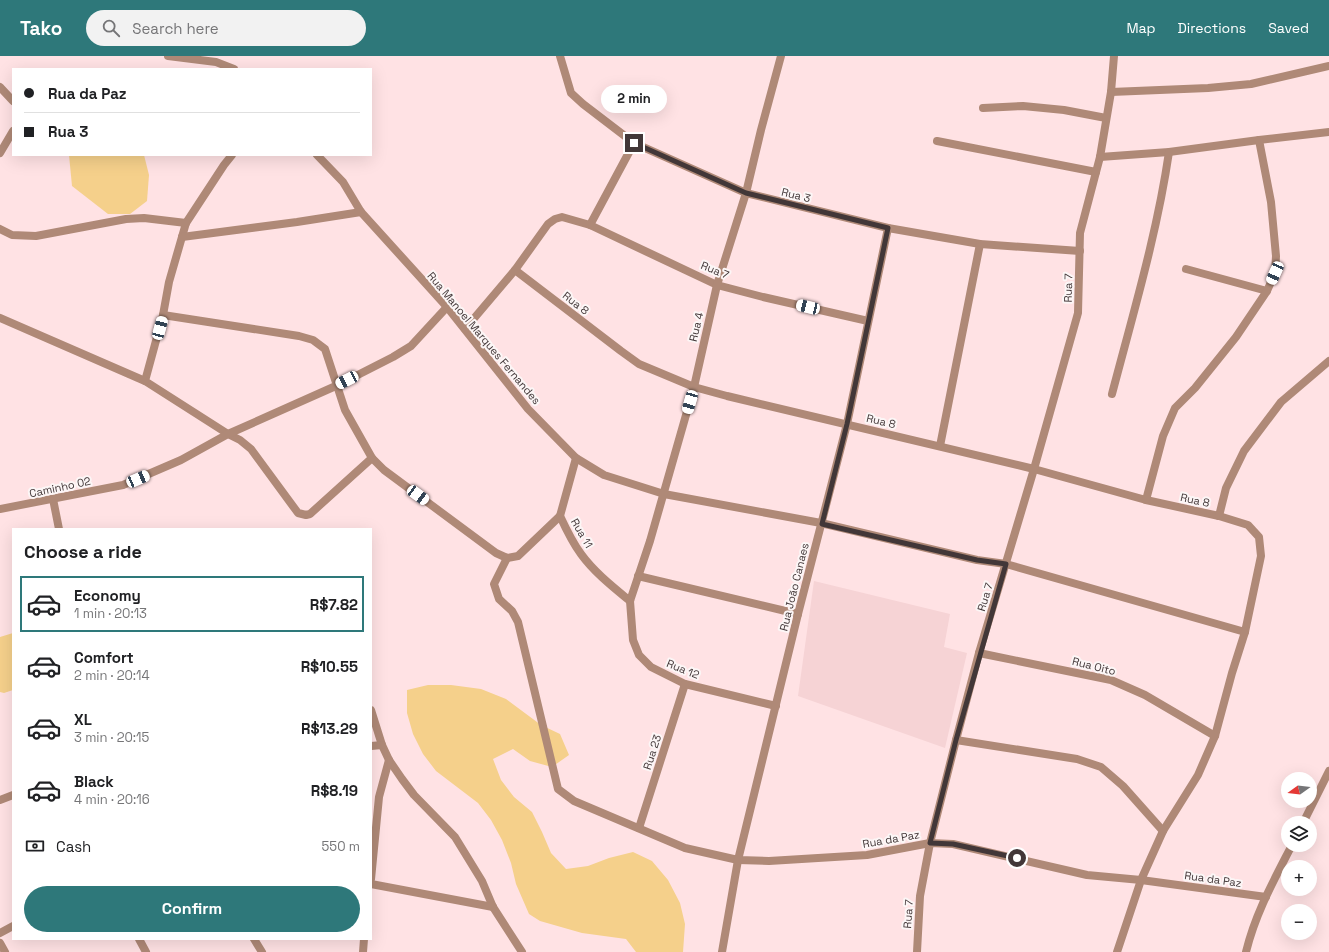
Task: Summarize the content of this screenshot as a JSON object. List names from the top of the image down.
{
  "streets": {
    "street": [
      "Rua 3",
      "Rua 7",
      "Rua 8",
      "Rua 4",
      "Rua Manoel Marques Fernandes",
      "Caminho 02",
      "Rua 11",
      "Rua João Canaes",
      "Rua Oito",
      "Rua 12",
      "Rua 23",
      "Rua da Paz"
    ]
  },
  "crossings": [
    ["Rua 3", "Rua 7"],
    ["Rua 3", "Rua 4"],
    ["Rua 3", "Rua João Canaes"],
    ["Rua 7", "Rua 8"],
    ["Rua 7", "Rua 4"],
    ["Rua 7", "Rua Manoel Marques Fernandes"],
    ["Rua 7", "Rua João Canaes"],
    ["Rua 7", "Rua Oito"],
    ["Rua 7", "Rua da Paz"],
    ["Rua 8", "Rua 4"],
    ["Rua 8", "Rua Manoel Marques Fernandes"],
    ["Rua 8", "Rua João Canaes"],
    ["Rua 4", "Rua Manoel Marques Fernandes"],
    ["Rua 4", "Rua 11"],
    ["Rua 4", "Rua 12"],
    ["Rua Manoel Marques Fernandes", "Caminho 02"],
    ["Rua Manoel Marques Fernandes", "Rua 11"],
    ["Rua Manoel Marques Fernandes", "Rua João Canaes"],
    ["Rua 11", "Rua 12"],
    ["Rua João Canaes", "Rua 12"],
    ["Rua João Canaes", "Rua da Paz"],
    ["Rua 12", "Rua 23"],
    ["Rua 23", "Rua da Paz"]
  ],
  "north": "left",
  "page": {
    "header": "Tako",
    "search": "Search here",
    "nav": ["Map", "Directions", "Saved"],
    "banner": ["Rua da Paz", "Rua 3"],
    "bubble": "2 min",
    "heading": "Choose a ride",
    "list": [
      {
        "name": "Economy",
        "note": "1 min · 20:13",
        "value": "R$7.82"
      },
      {
        "name": "Comfort",
        "note": "2 min · 20:14",
        "value": "R$10.55"
      },
      {
        "name": "XL",
        "note": "3 min · 20:15",
        "value": "R$13.29"
      },
      {
        "name": "Black",
        "note": "4 min · 20:16",
        "value": "R$8.19"
      }
    ],
    "map_buttons": ["+", "−"],
    "pay": ["Cash", "550 m"],
    "buttons": "Confirm"
  }
}
